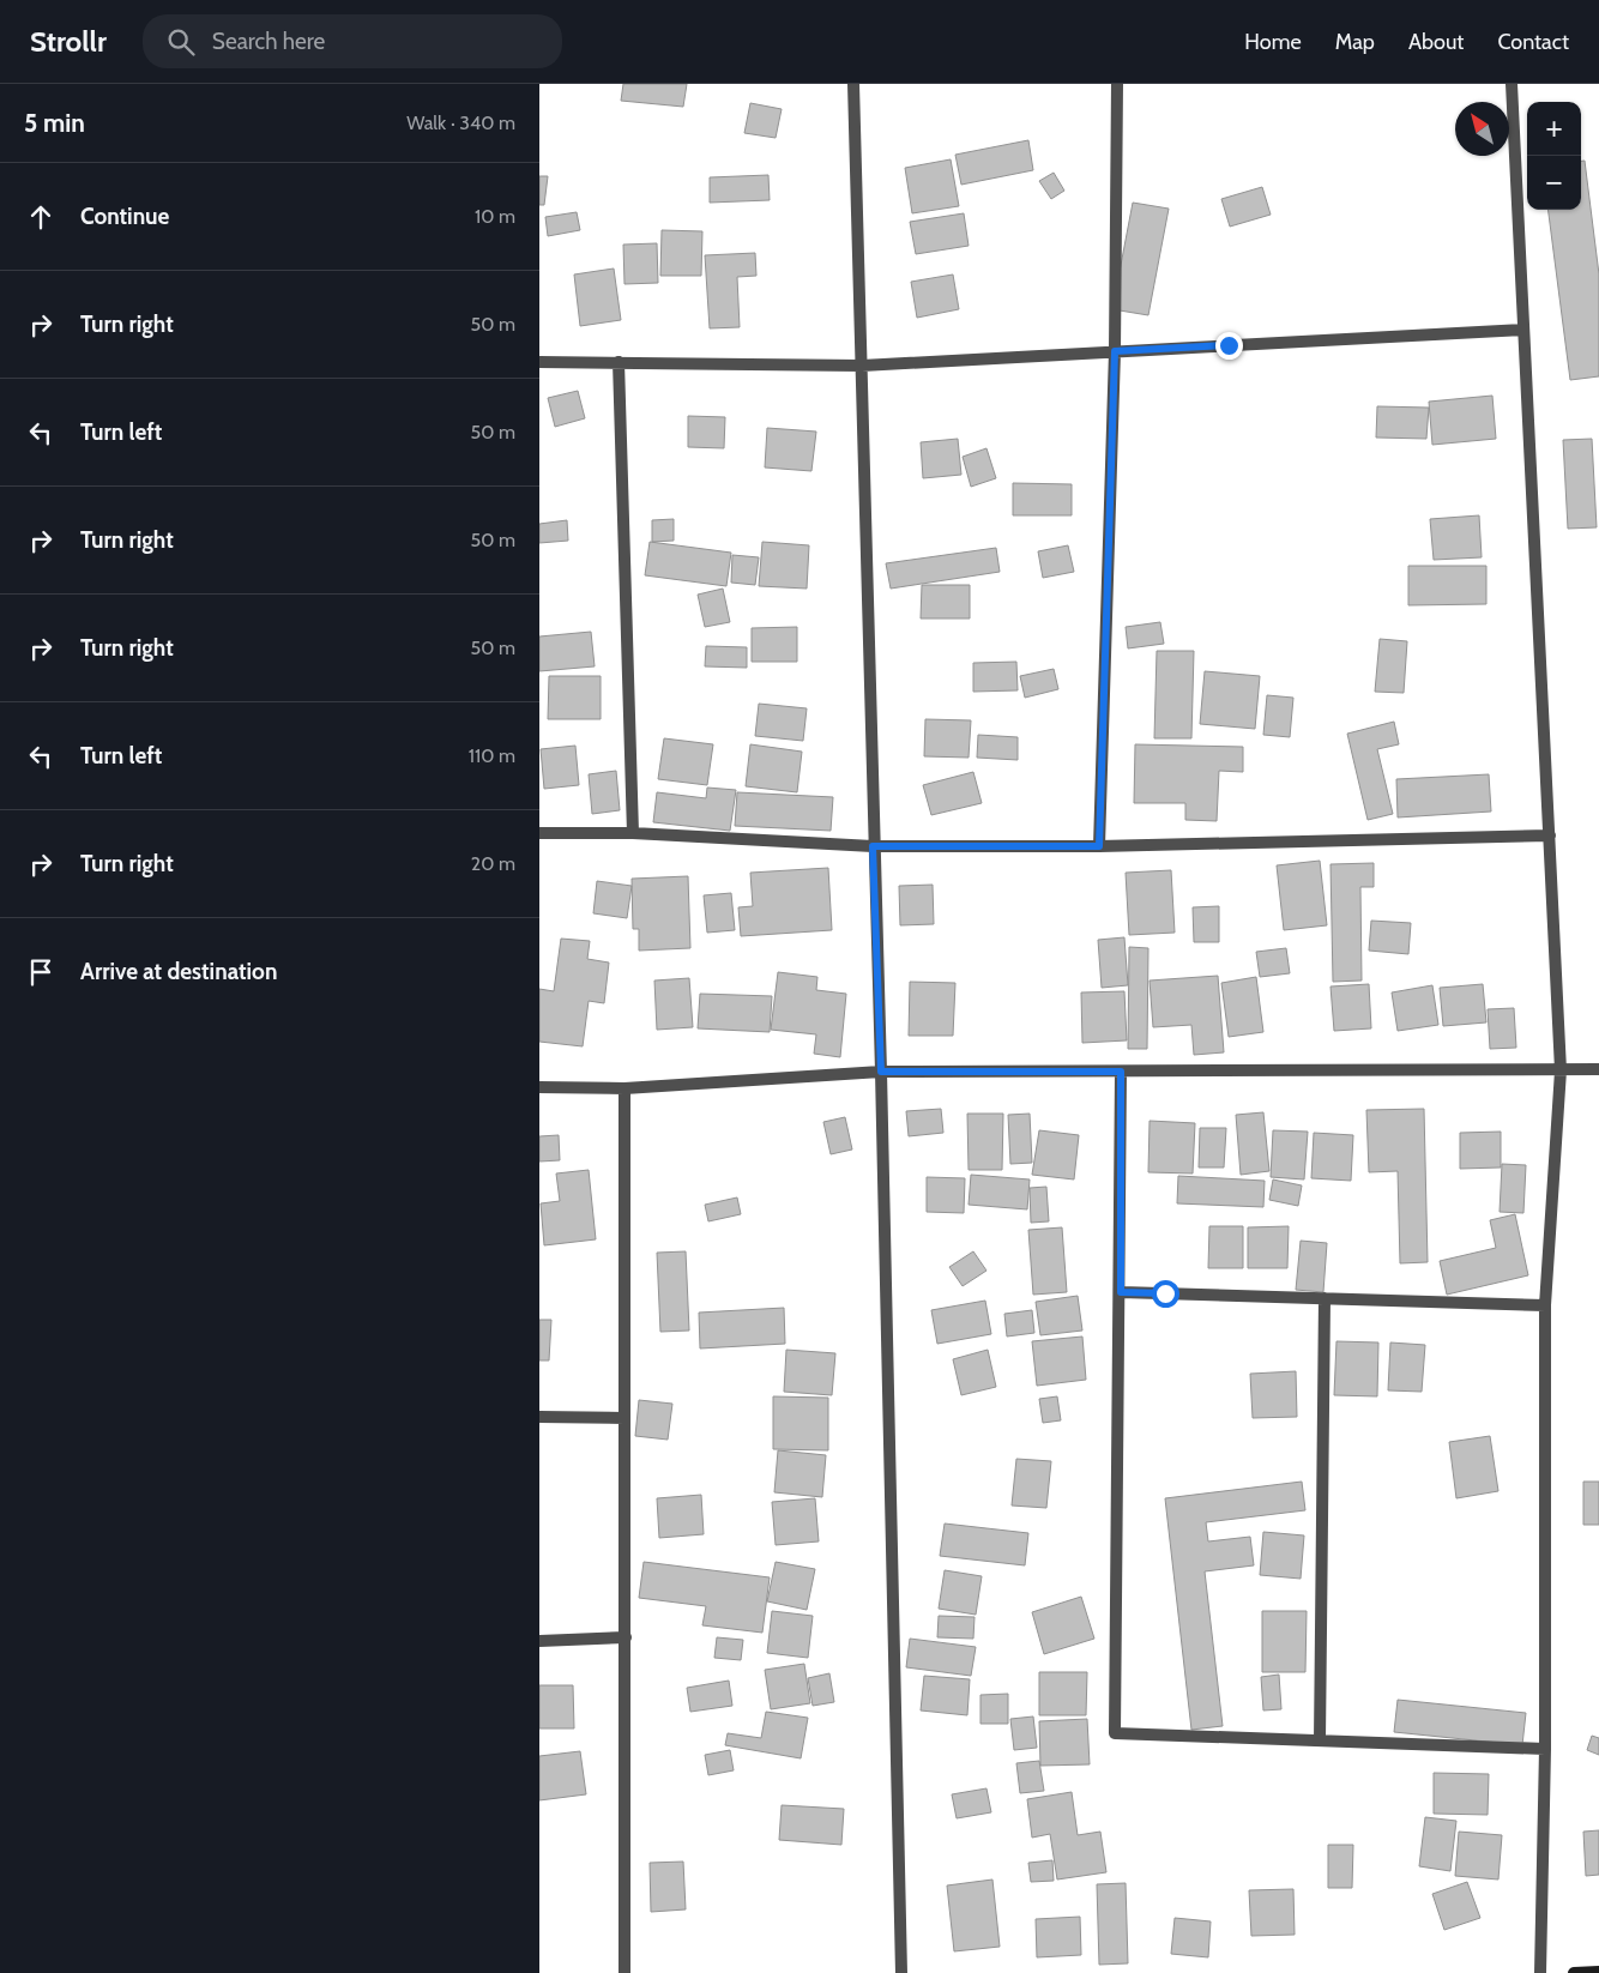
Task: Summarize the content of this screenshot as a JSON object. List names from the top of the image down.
{
  "north": "top left",
  "page": {
    "header": "Strollr",
    "search": "Search here",
    "nav": [
      "Home",
      "Map",
      "About",
      "Contact"
    ],
    "heading": ["5 min", "Walk · 340 m"],
    "map_buttons": ["+", "−"],
    "list": [
      ["Continue", "10 m"],
      ["Turn right", "50 m"],
      ["Turn left", "50 m"],
      ["Turn right", "50 m"],
      ["Turn right", "50 m"],
      ["Turn left", "110 m"],
      ["Turn right", "20 m"],
      "Arrive at destination"
    ]
  }
}
